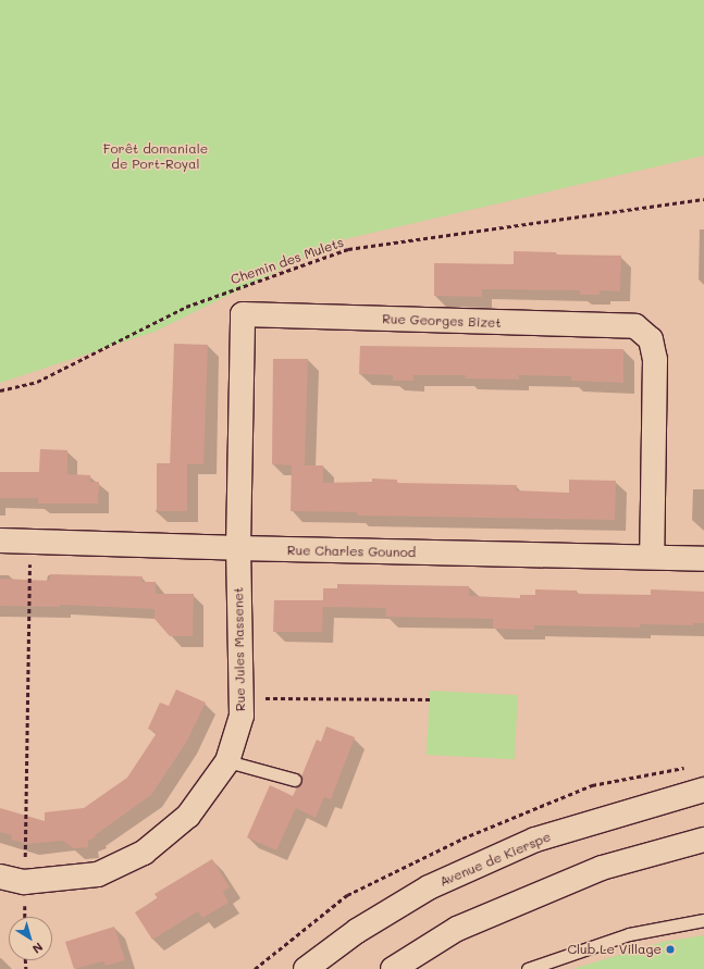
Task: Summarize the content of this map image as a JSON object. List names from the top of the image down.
{
  "streets": {
    "street": [
      "Rue Georges Bizet",
      "Rue Charles Gounod",
      "Rue Jules Massenet",
      "Avenue de Kierspe"
    ],
    "path": ["Chemin des Mulets"]
  },
  "crossings": [
    ["Rue Georges Bizet", "Rue Charles Gounod"],
    ["Rue Georges Bizet", "Rue Jules Massenet"],
    ["Rue Charles Gounod", "Rue Jules Massenet"]
  ],
  "parks": ["Forêt domaniale de Port-Royal"],
  "places": ["Club Le Village"],
  "north": "bottom right"
}
